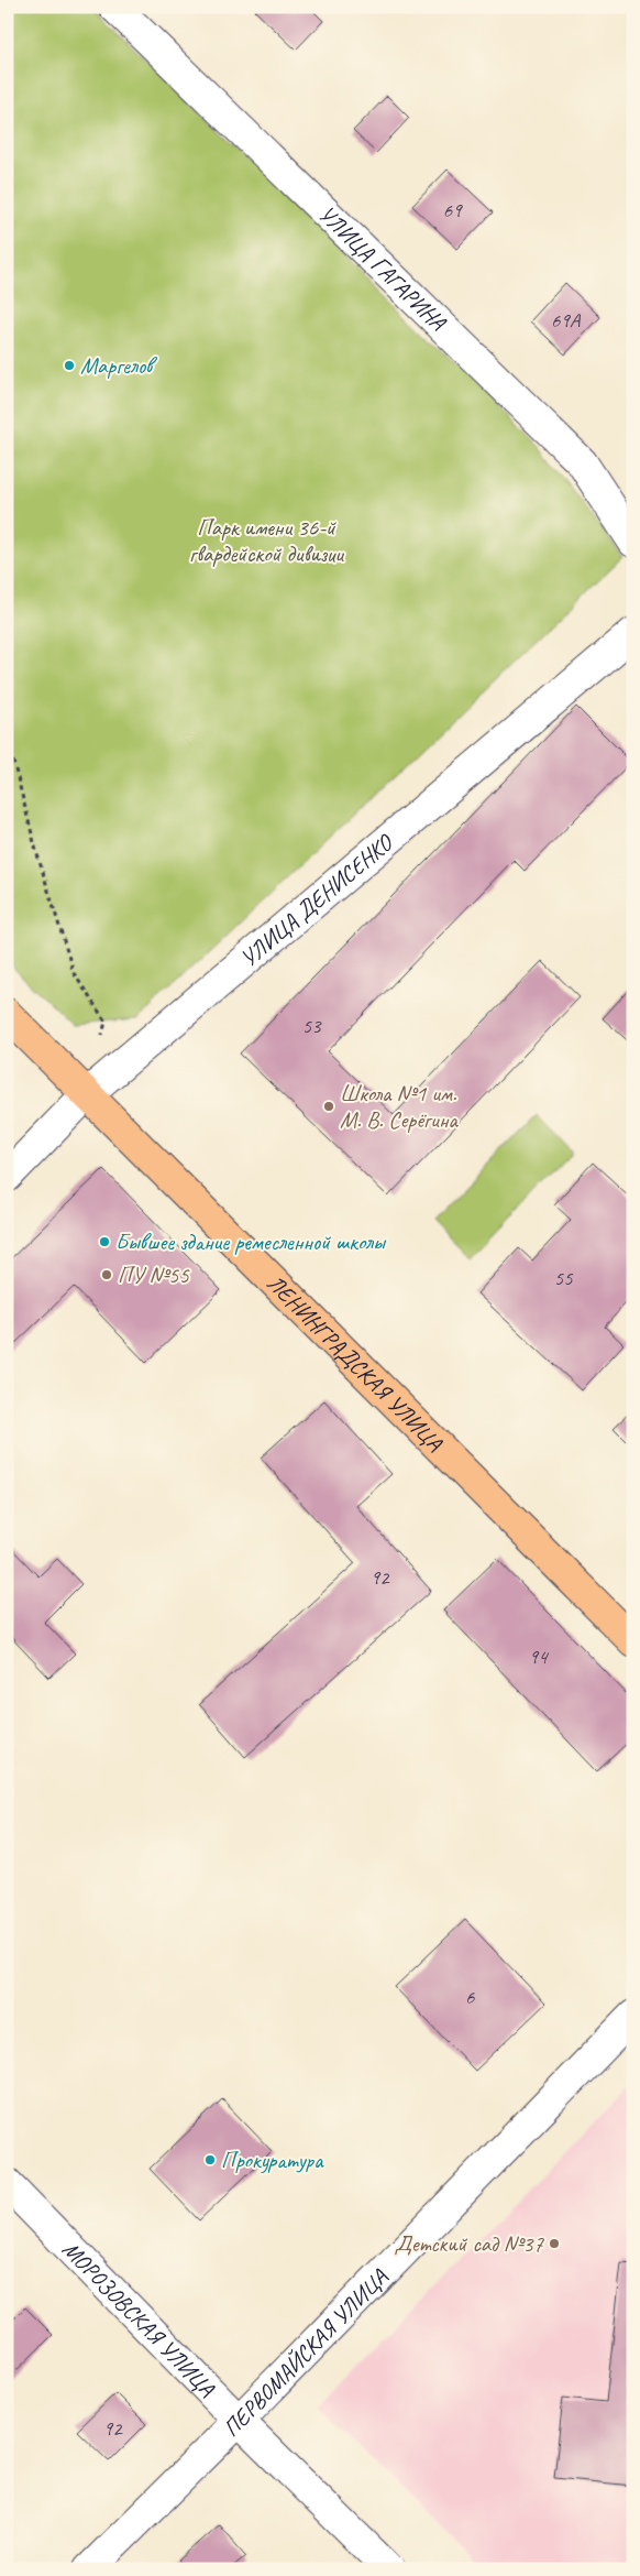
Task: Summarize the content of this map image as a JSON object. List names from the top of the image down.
{
  "streets": {
    "main road": ["ЛЕНИНГРАДСКАЯ УЛИЦА"],
    "street": [
      "УЛИЦА ГАГАРИНА",
      "УЛИЦА ДЕНИСЕНКО",
      "МОРОЗОВСКАЯ УЛИЦА",
      "ПЕРВОМАЙСКАЯ УЛИЦА"
    ]
  },
  "crossings": [
    ["УЛИЦА ДЕНИСЕНКО", "ЛЕНИНГРАДСКАЯ УЛИЦА"],
    ["МОРОЗОВСКАЯ УЛИЦА", "ПЕРВОМАЙСКАЯ УЛИЦА"]
  ],
  "parks": ["Парк имени 36-й гвардейской дивизии"],
  "places": [
    "Маргелов",
    "Школа №1 им. М. В. Серёгина",
    "Бывшее здание ремесленной школы",
    "ПУ №55",
    "Прокуратура",
    "Детский сад №37"
  ],
  "house_numbers": [
    "69",
    "69А",
    "53",
    "55",
    "92",
    "94",
    "6",
    "92"
  ]
}
